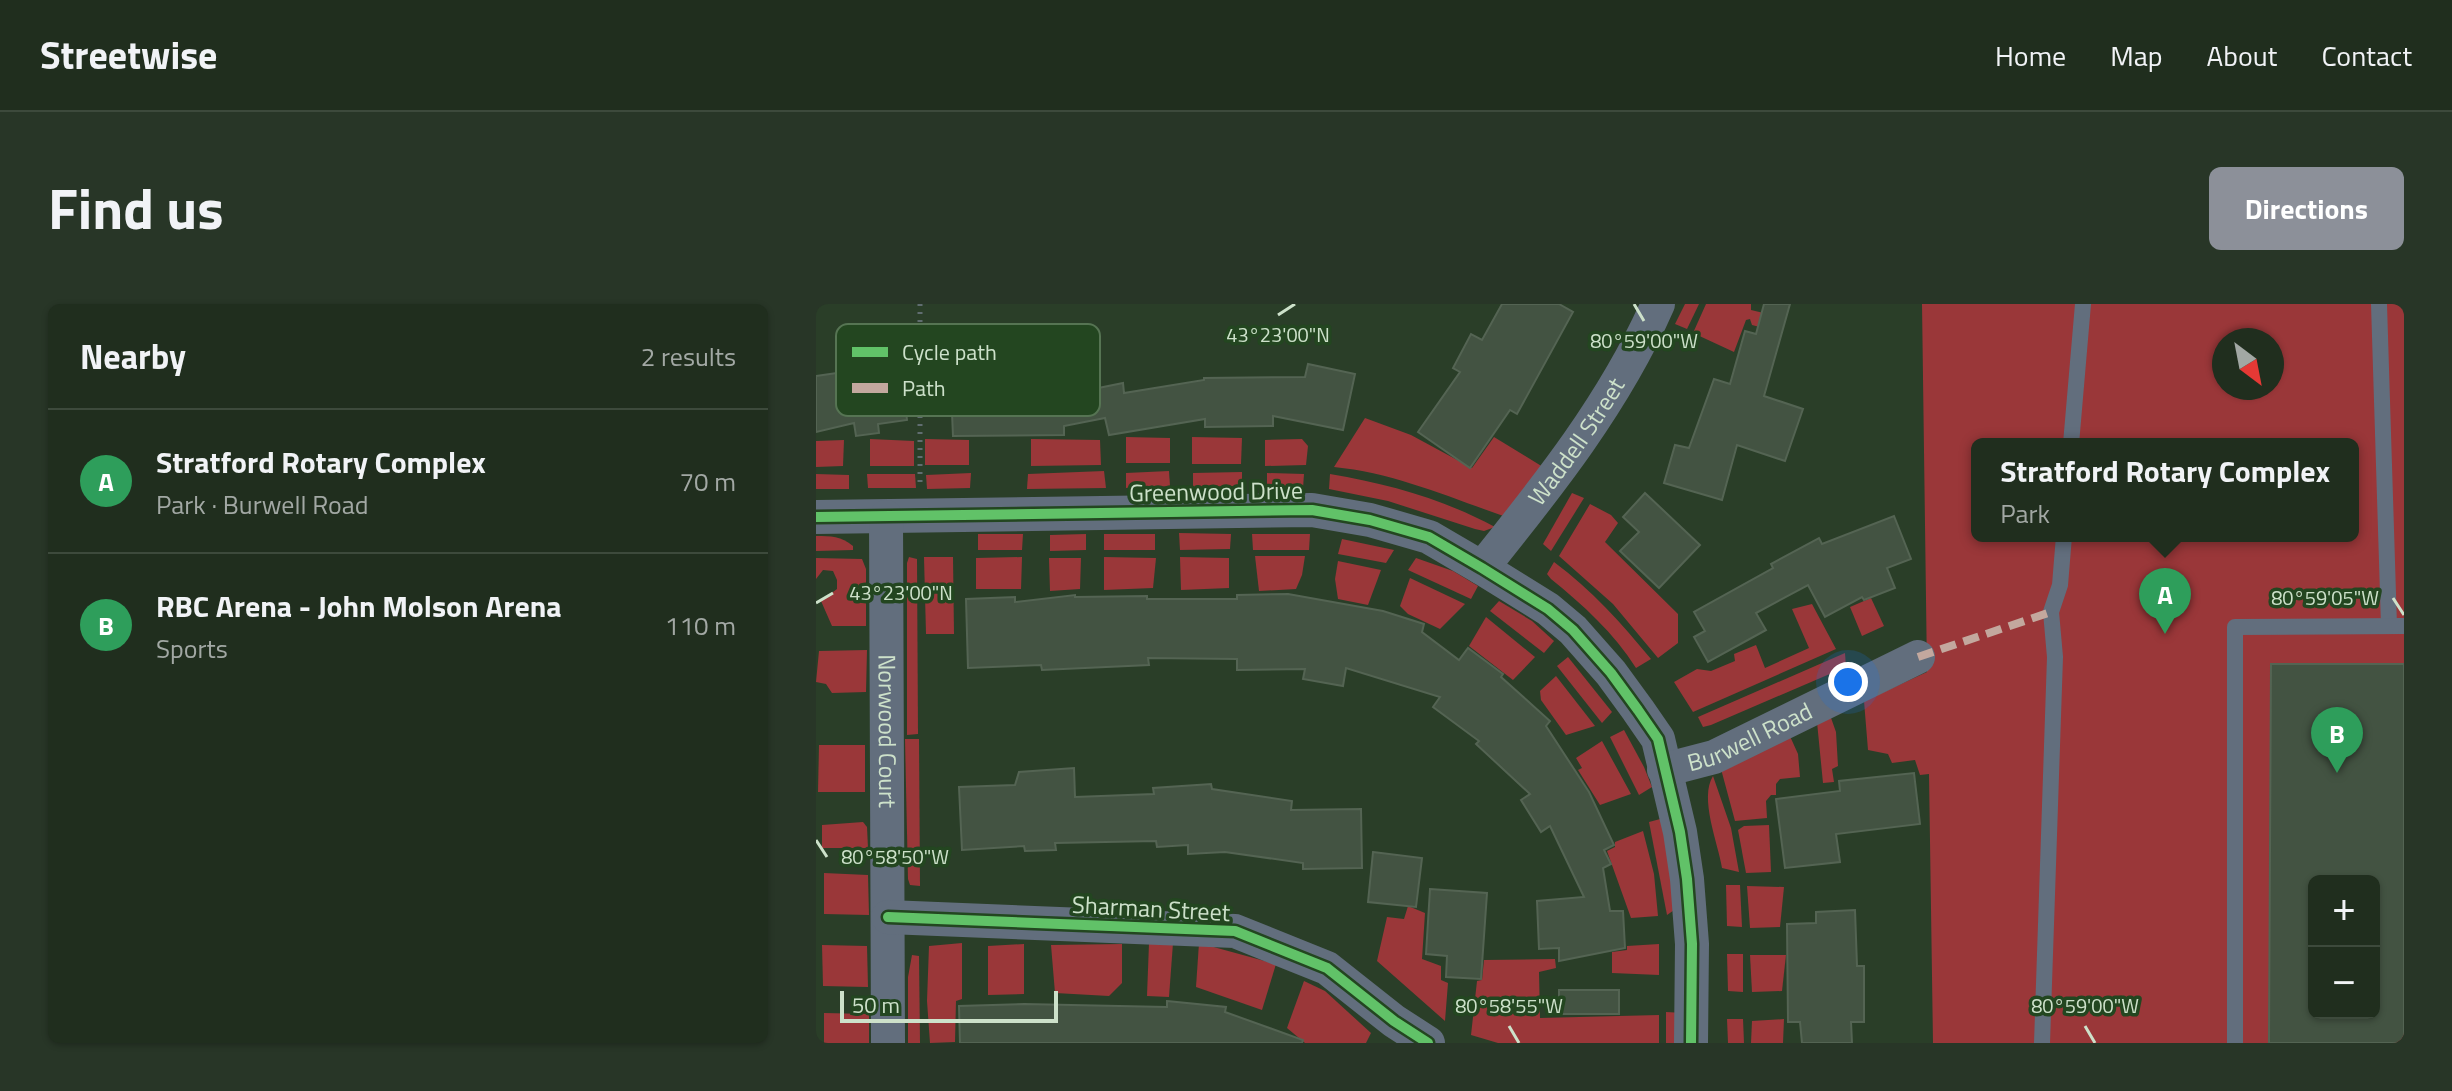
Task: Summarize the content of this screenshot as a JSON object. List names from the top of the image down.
{
  "streets": {
    "street": [
      "Waddell Street",
      "Greenwood Drive",
      "Norwood Court",
      "Burwell Road",
      "Sharman Street"
    ]
  },
  "crossings": [
    ["Waddell Street", "Greenwood Drive"],
    ["Greenwood Drive", "Norwood Court"],
    ["Greenwood Drive", "Burwell Road"],
    ["Norwood Court", "Sharman Street"]
  ],
  "legend": ["Cycle path", "Path"],
  "scale_bar": "50 m",
  "north": "bottom right",
  "page": {
    "header": "Streetwise",
    "nav": [
      "Home",
      "Map",
      "About",
      "Contact"
    ],
    "title": "Find us",
    "buttons": "Directions",
    "heading": ["Nearby", "2 results"],
    "list": [
      {
        "mark": "A",
        "name": "Stratford Rotary Complex",
        "note": "Park · Burwell Road",
        "value": "70 m"
      },
      {
        "mark": "B",
        "name": "RBC Arena - John Molson Arena",
        "note": "Sports",
        "value": "110 m"
      }
    ],
    "popup": ["Stratford Rotary Complex", "Park"],
    "pins": ["A", "B"],
    "map_buttons": ["+", "−"],
    "scale": "50 m"
  },
  "coordinates": [
    "43°23'00\"N",
    "80°59'00\"W",
    "80°59'05\"W",
    "80°58'50\"W",
    "80°58'55\"W"
  ]
}
